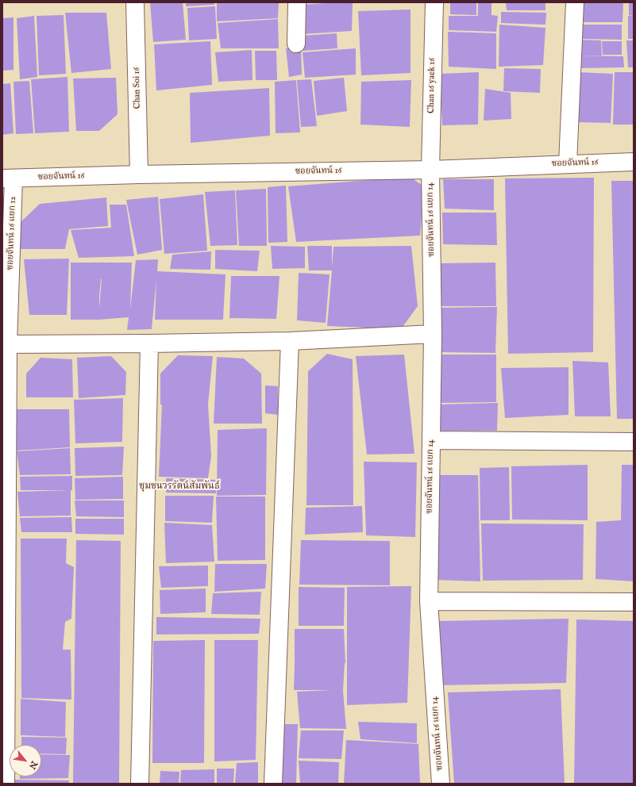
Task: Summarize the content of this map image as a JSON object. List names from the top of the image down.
{
  "streets": {
    "street": [
      "Chan 16 yaek 16",
      "Chan Soi 16",
      "ซอยจันทน์ 16",
      "ซอยจันทน์ 16 แยก 14",
      "ซอยจันทน์ 16 แยก 12"
    ]
  },
  "crossings": [
    ["Chan 16 yaek 16", "ซอยจันทน์ 16"],
    ["Chan 16 yaek 16", "ซอยจันทน์ 16 แยก 14"],
    ["Chan Soi 16", "ซอยจันทน์ 16"],
    ["ซอยจันทน์ 16", "ซอยจันทน์ 16 แยก 14"],
    ["ซอยจันทน์ 16", "ซอยจันทน์ 16 แยก 12"]
  ],
  "districts": ["ชุมชนวรรัตน์สัมพันธ์"],
  "north": "bottom right"
}
